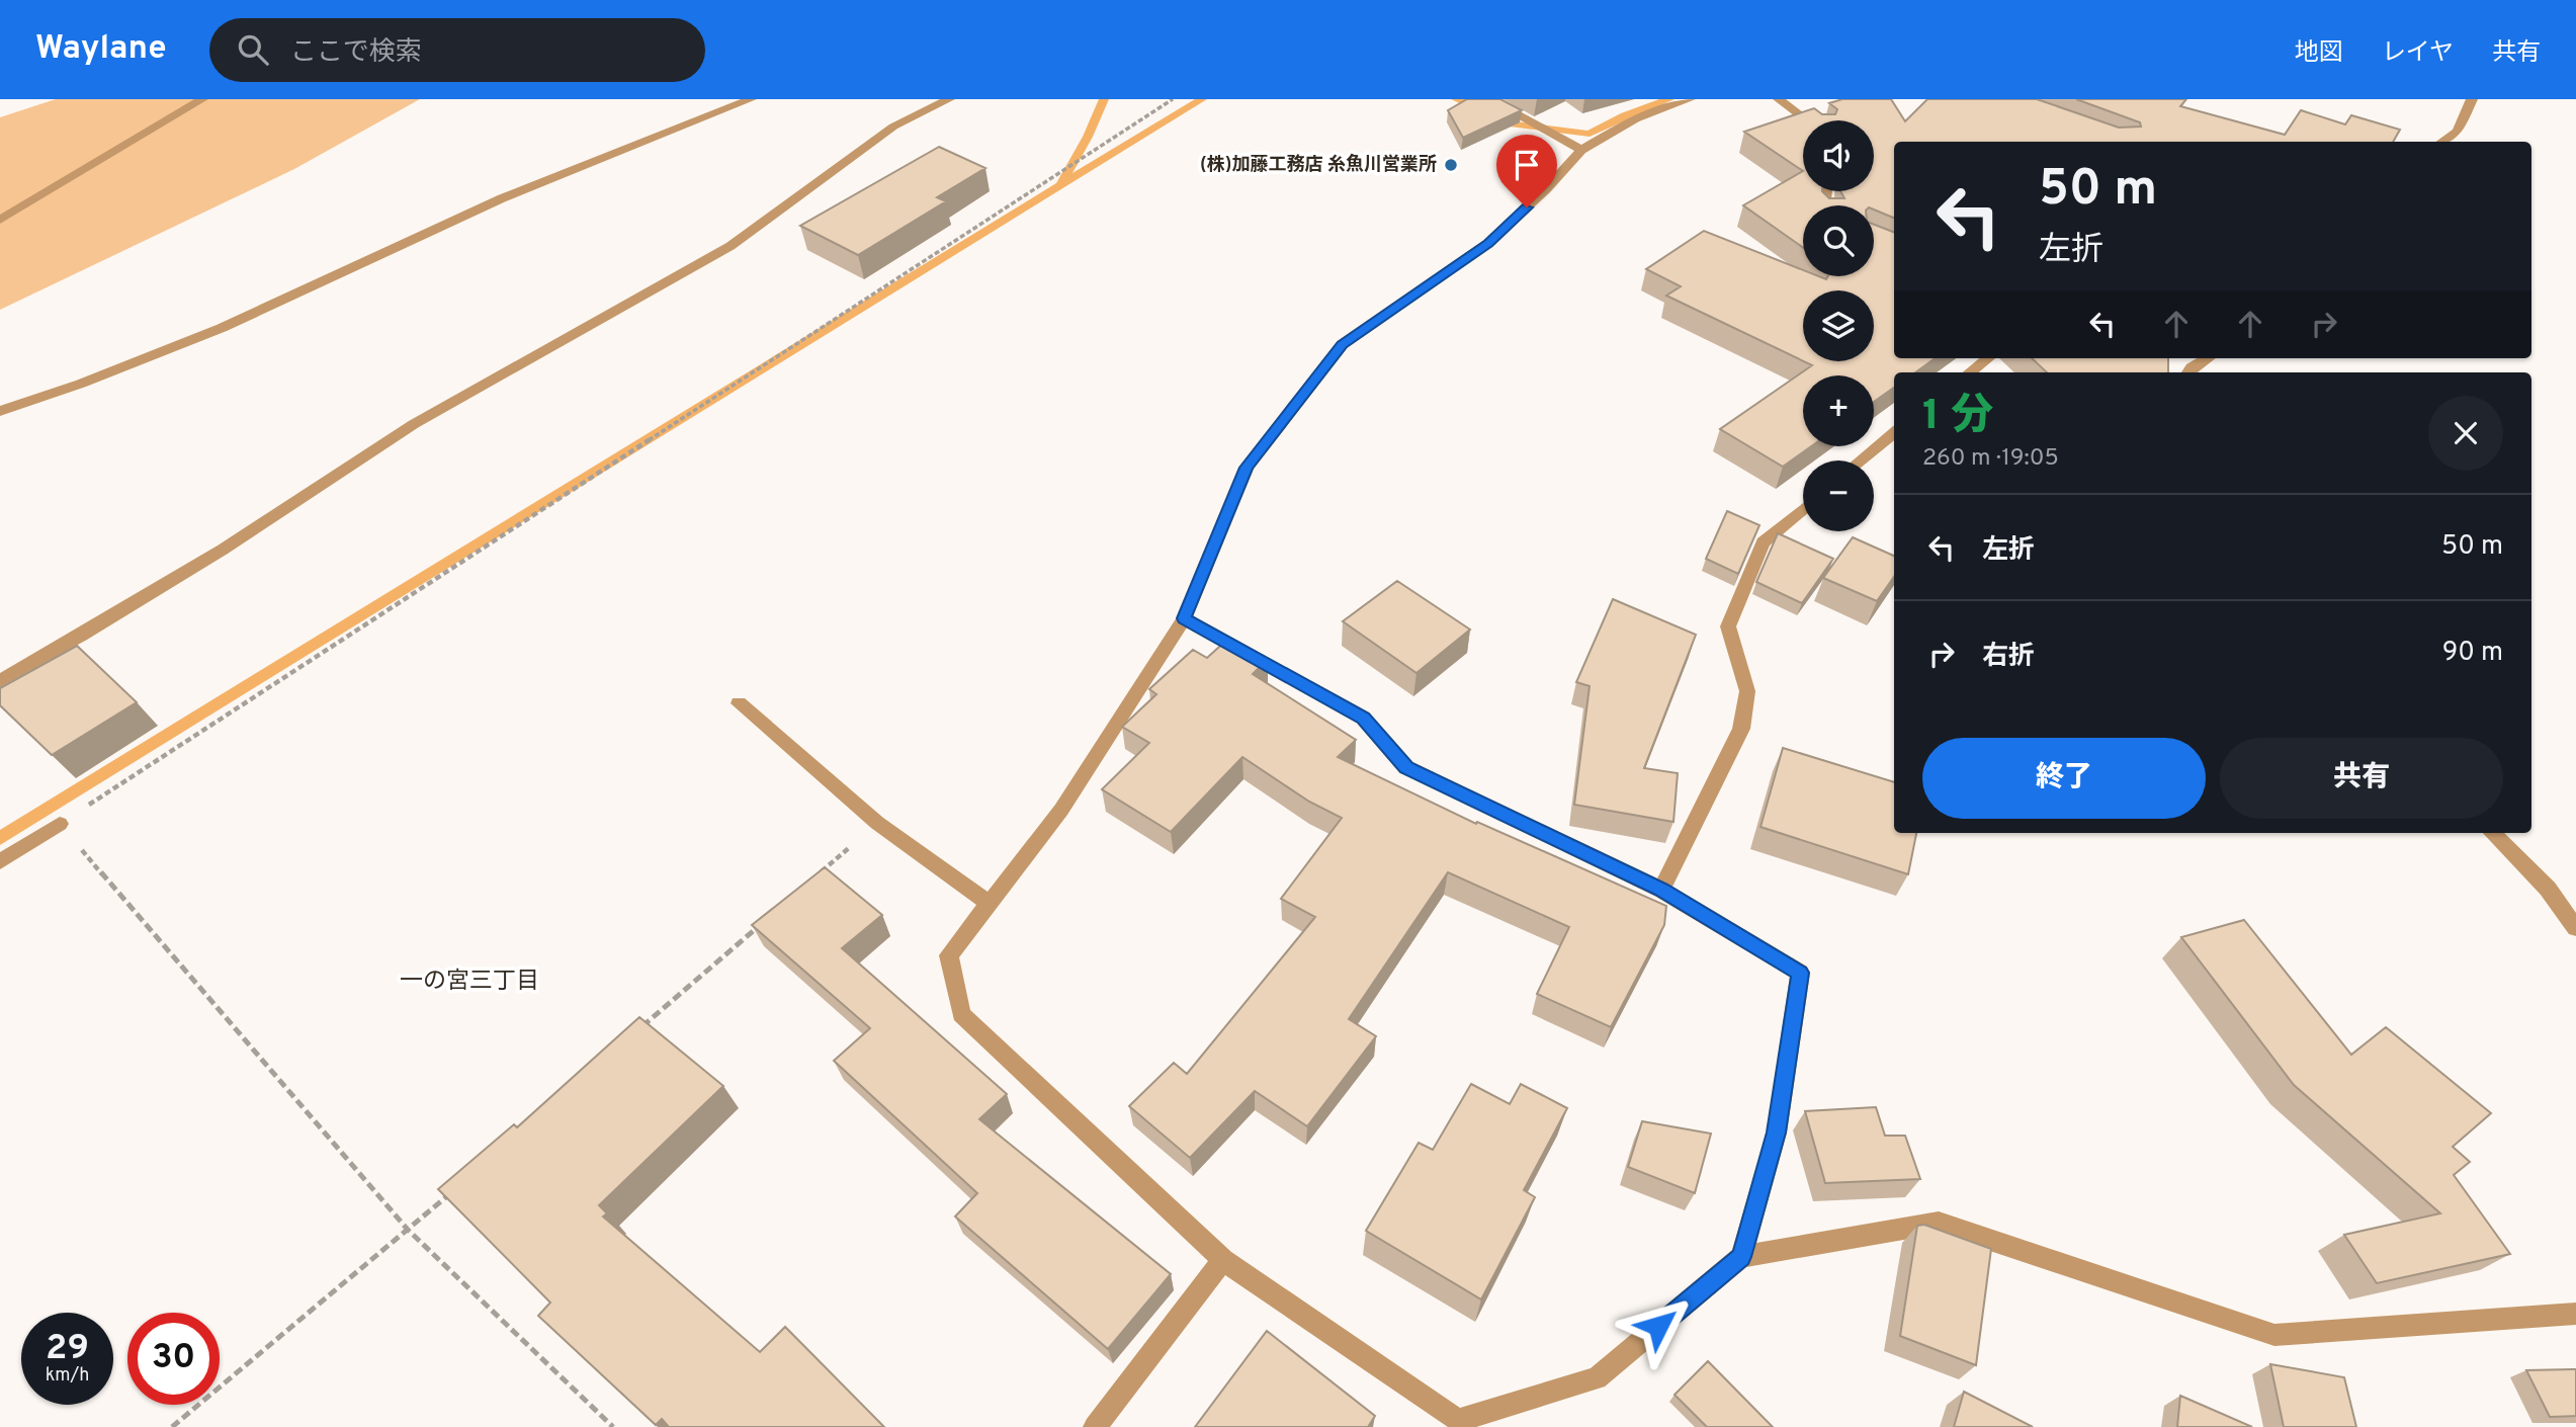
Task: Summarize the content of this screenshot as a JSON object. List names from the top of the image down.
{
  "districts": ["一の宮三丁目"],
  "places": ["(株)加藤工務店 糸魚川営業所"],
  "page": {
    "header": "Waylane",
    "search": "ここで検索",
    "nav": ["地図", "レイヤ", "共有"],
    "map_buttons": ["+", "−"],
    "turn": ["50 m", "左折"],
    "heading": ["1 分", "260 m · 19:05"],
    "list": [
      {
        "name": "左折",
        "value": "50 m"
      },
      {
        "name": "右折",
        "value": "90 m"
      }
    ],
    "buttons": ["終了", "共有"],
    "speed": "29 km/h",
    "limit": "30"
  }
}
